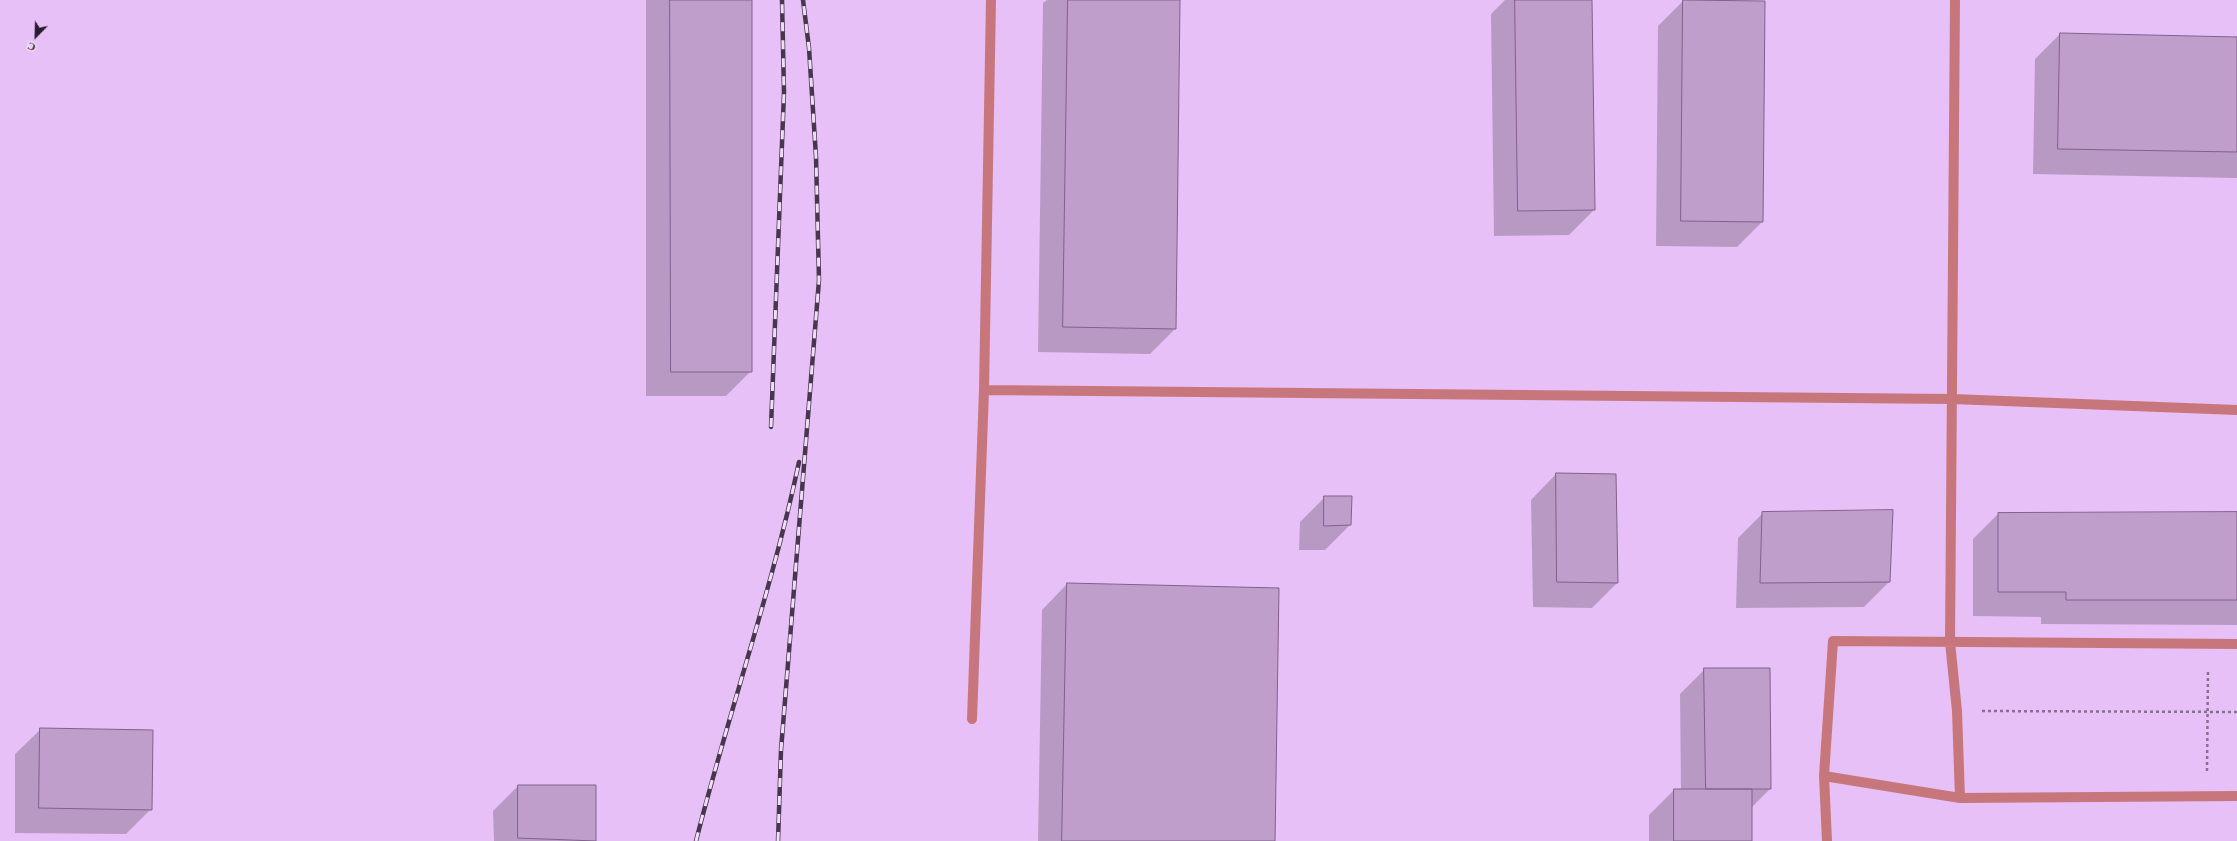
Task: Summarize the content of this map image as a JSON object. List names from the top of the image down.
{
  "north": "bottom left"
}
